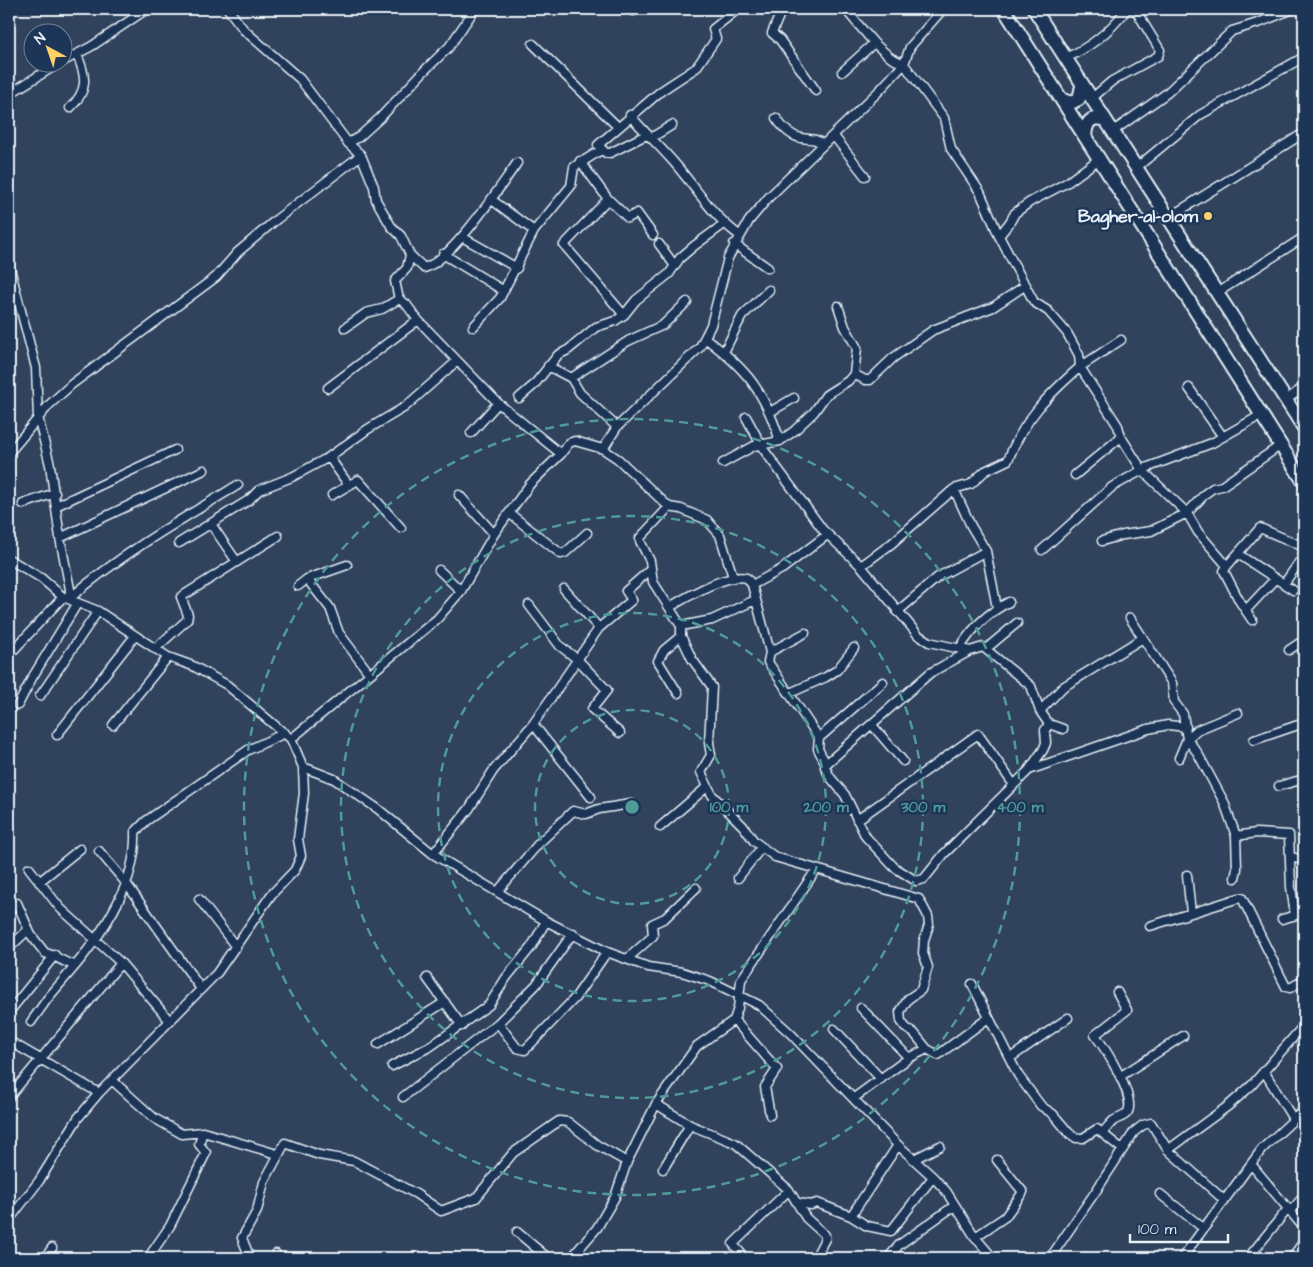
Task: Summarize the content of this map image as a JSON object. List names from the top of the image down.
{
  "places": ["Bagher-al-olom"],
  "scale_bar": "100 m",
  "north": "top left",
  "rings": [
    "100 m",
    "200 m",
    "300 m",
    "400 m"
  ]
}
